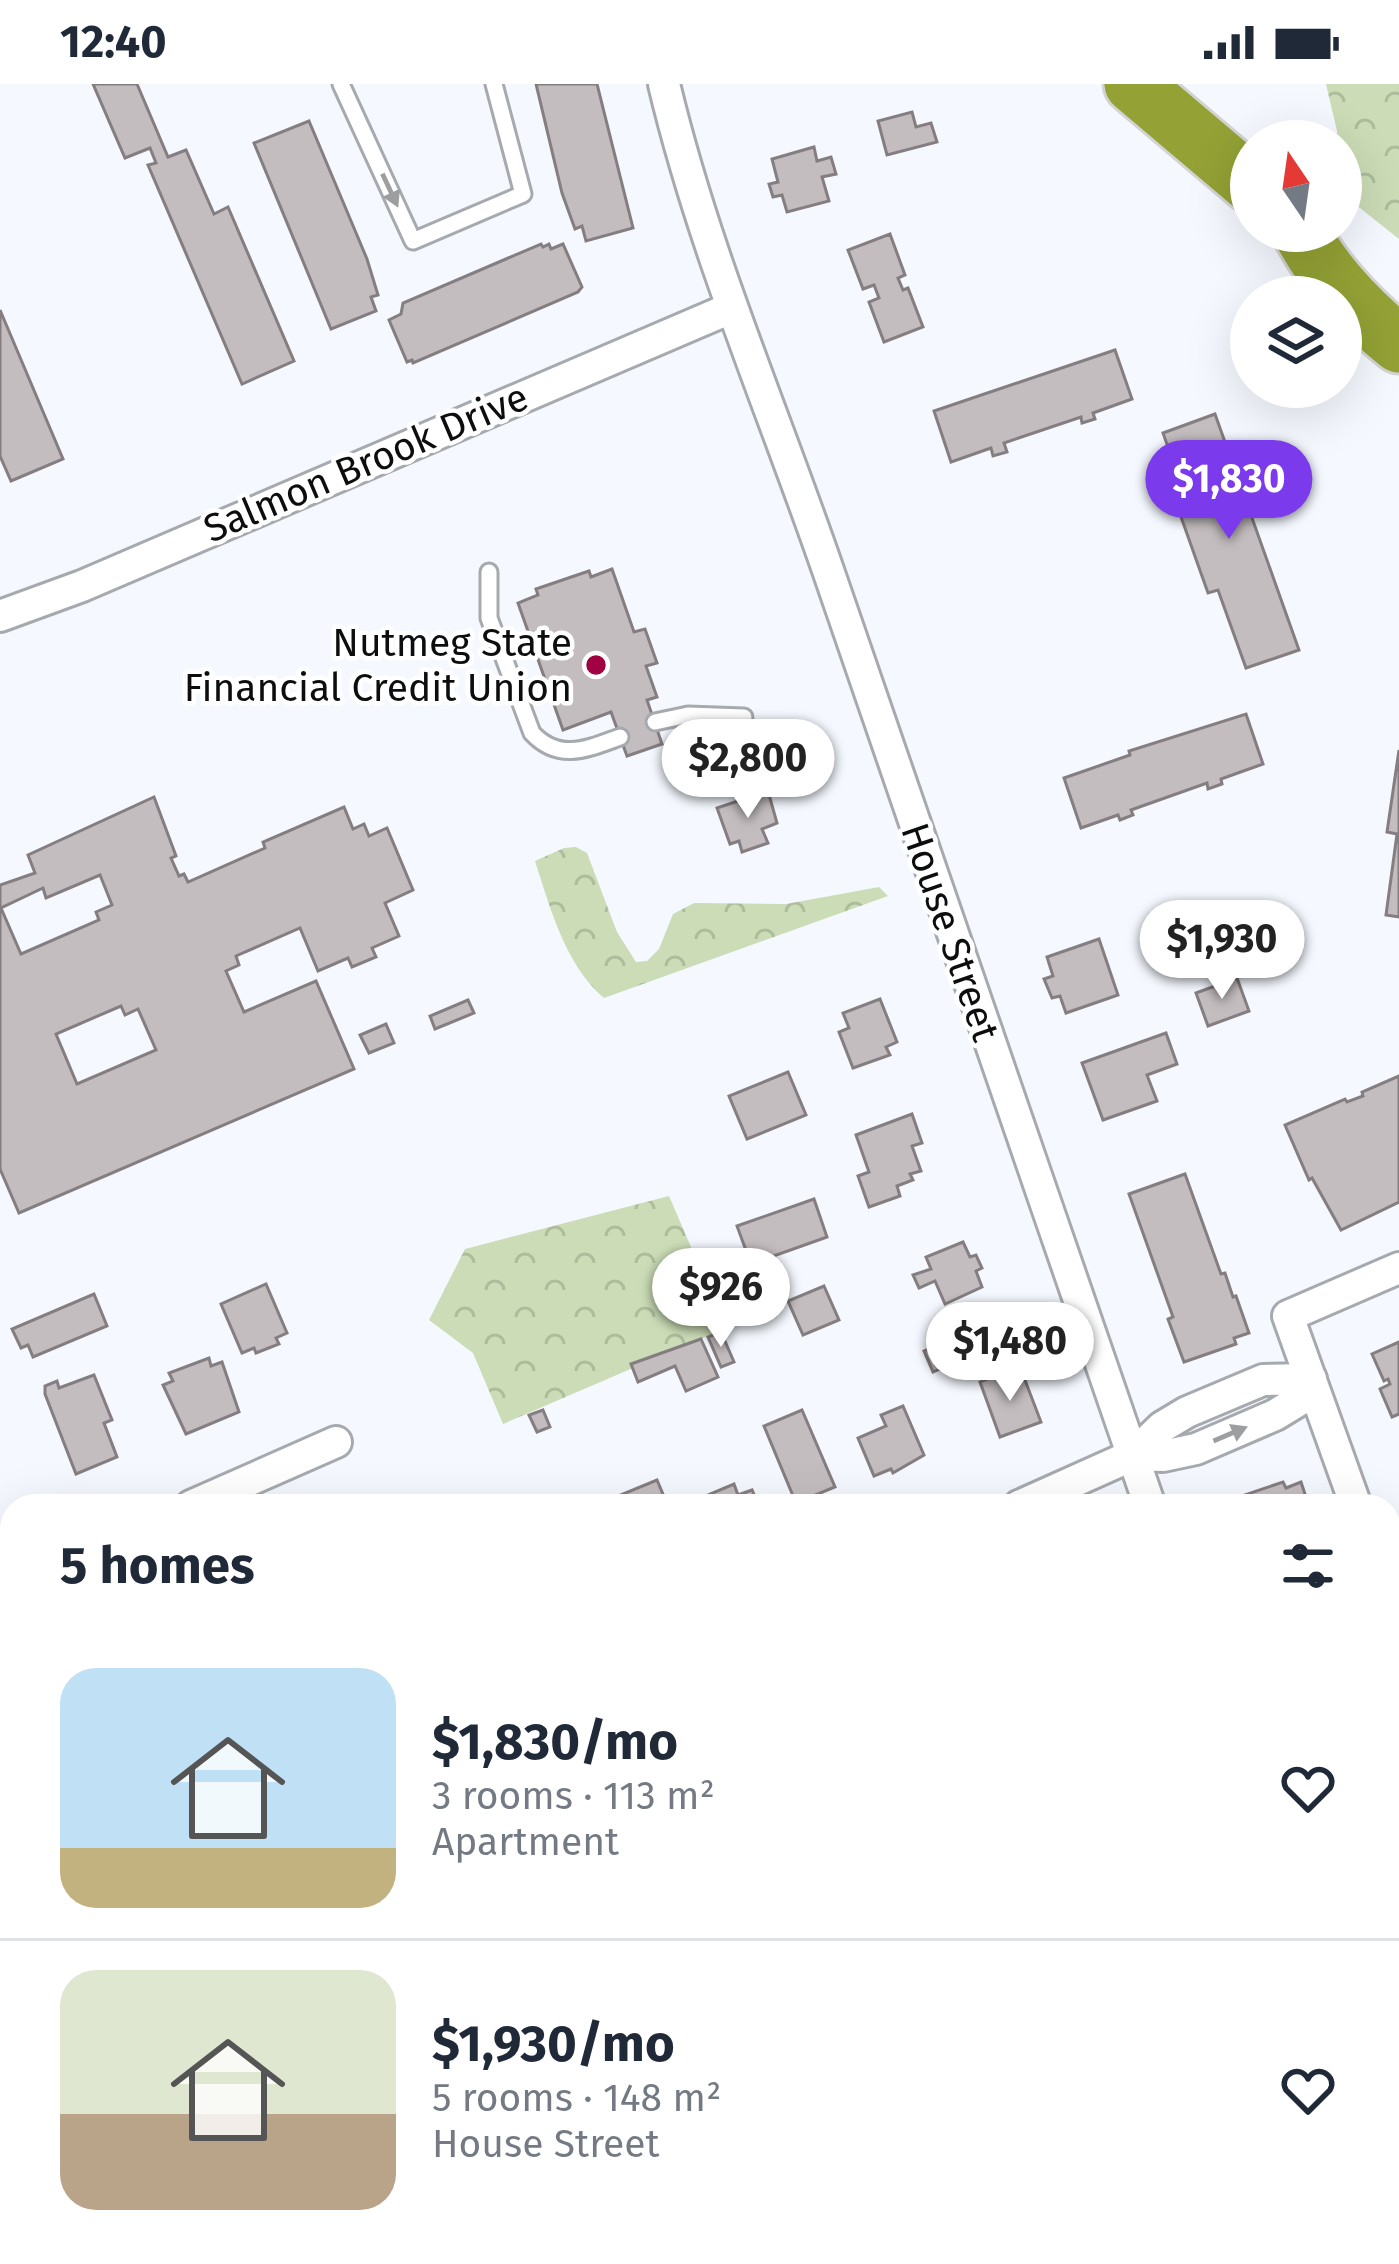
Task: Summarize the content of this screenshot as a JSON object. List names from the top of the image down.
{
  "streets": {
    "street": ["Salmon Brook Drive", "House Street"]
  },
  "crossings": [
    ["Salmon Brook Drive", "House Street"]
  ],
  "places": ["Nutmeg State Financial Credit Union"],
  "north": "top",
  "page": {
    "status": "12:40",
    "price": [
      "$1,830",
      "$2,800",
      "$1,930",
      "$926",
      "$1,480"
    ],
    "heading": "5 homes",
    "list": [
      {
        "name": "$1,830/mo",
        "note": "3 rooms · 113 m² · Apartment"
      },
      {
        "name": "$1,930/mo",
        "note": "5 rooms · 148 m² · House Street"
      }
    ]
  }
}
